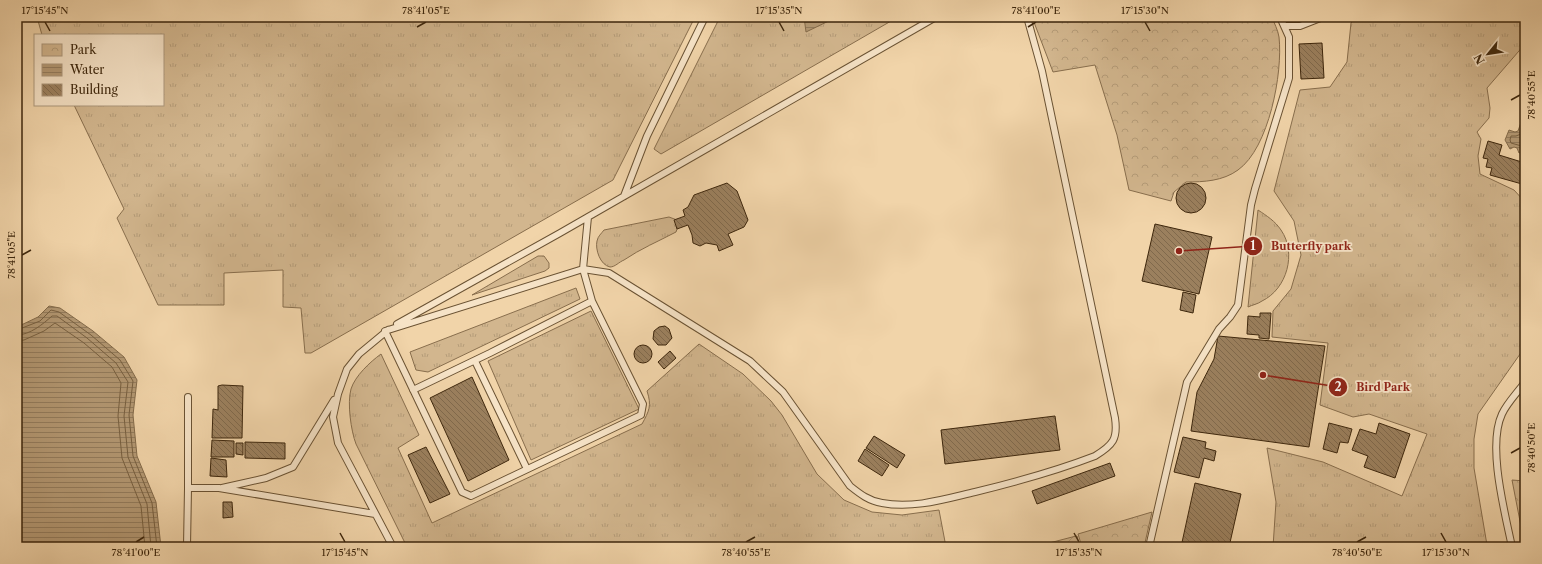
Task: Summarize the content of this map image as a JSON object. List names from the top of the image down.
{
  "places": ["Butterfly park", "Bird Park"],
  "legend": ["Park", "Water", "Building"],
  "north": "bottom left",
  "coordinates": [
    "17°15'45\"N",
    "78°41'05\"E",
    "17°15'35\"N",
    "78°41'00\"E",
    "17°15'30\"N",
    "78°40'55\"E",
    "78°40'50\"E"
  ]
}
